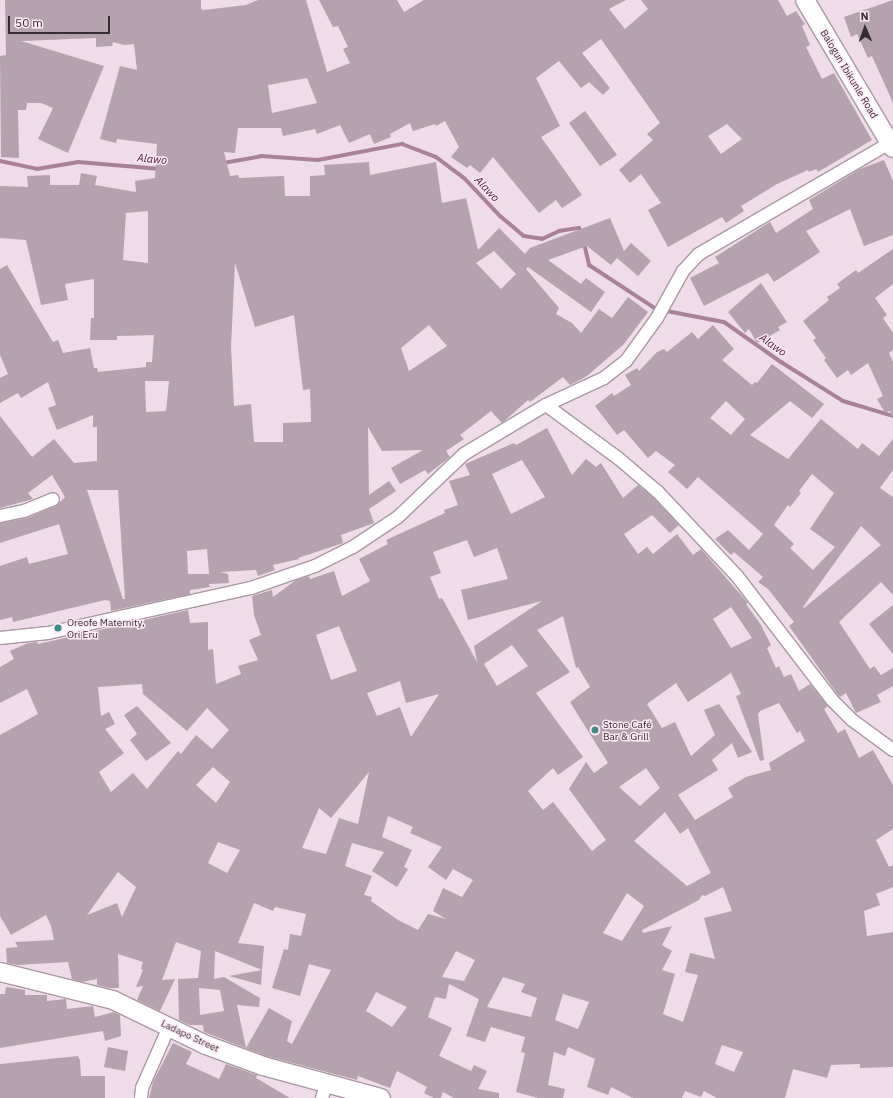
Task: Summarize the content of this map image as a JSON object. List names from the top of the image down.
{
  "streets": {
    "main road": ["Balogun Ibikunle Road", "Ladapo Street"]
  },
  "water": ["Alawo"],
  "places": ["Oreofe Maternity, Ori Eru", "Stone Café Bar & Grill"],
  "scale_bar": "50 m",
  "north": "top"
}
